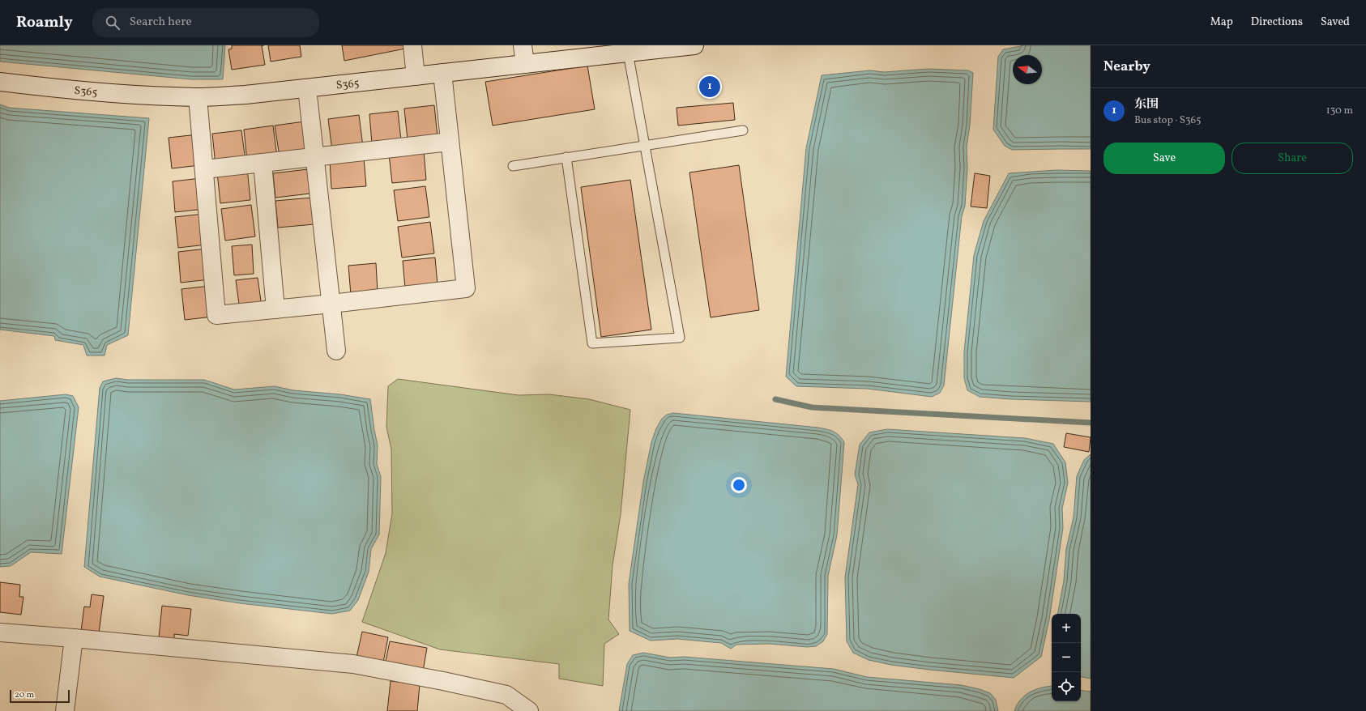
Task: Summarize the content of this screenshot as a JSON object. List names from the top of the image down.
{
  "streets": {
    "street": ["S365"]
  },
  "scale_bar": "20 m",
  "north": "left",
  "page": {
    "header": "Roamly",
    "search": "Search here",
    "nav": ["Map", "Directions", "Saved"],
    "heading": "Nearby",
    "pins": "1",
    "list": [
      {
        "mark": "1",
        "name": "东围",
        "note": "Bus stop · S365",
        "value": "130 m"
      }
    ],
    "buttons": ["Save", "Share"],
    "map_buttons": ["+", "−"],
    "scale": "20 m"
  }
}
